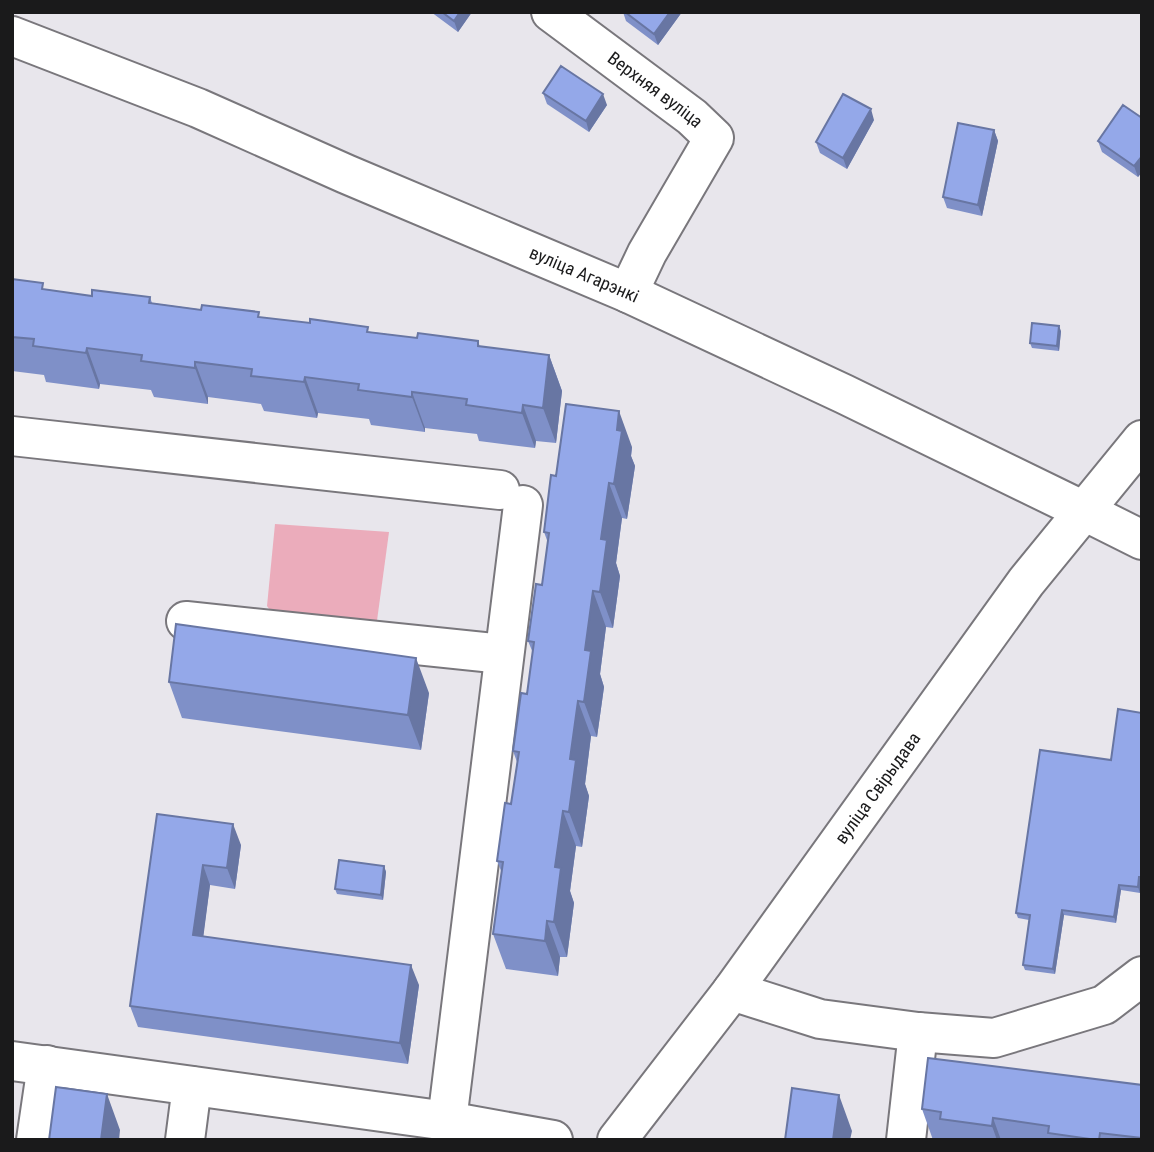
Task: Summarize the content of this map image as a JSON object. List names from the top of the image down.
{
  "streets": {
    "main road": ["Верхняя вуліца", "вуліца Агарэнкі", "вуліца Свірыдава"]
  },
  "crossings": [
    ["Верхняя вуліца", "вуліца Агарэнкі"],
    ["вуліца Агарэнкі", "вуліца Свірыдава"]
  ]
}
